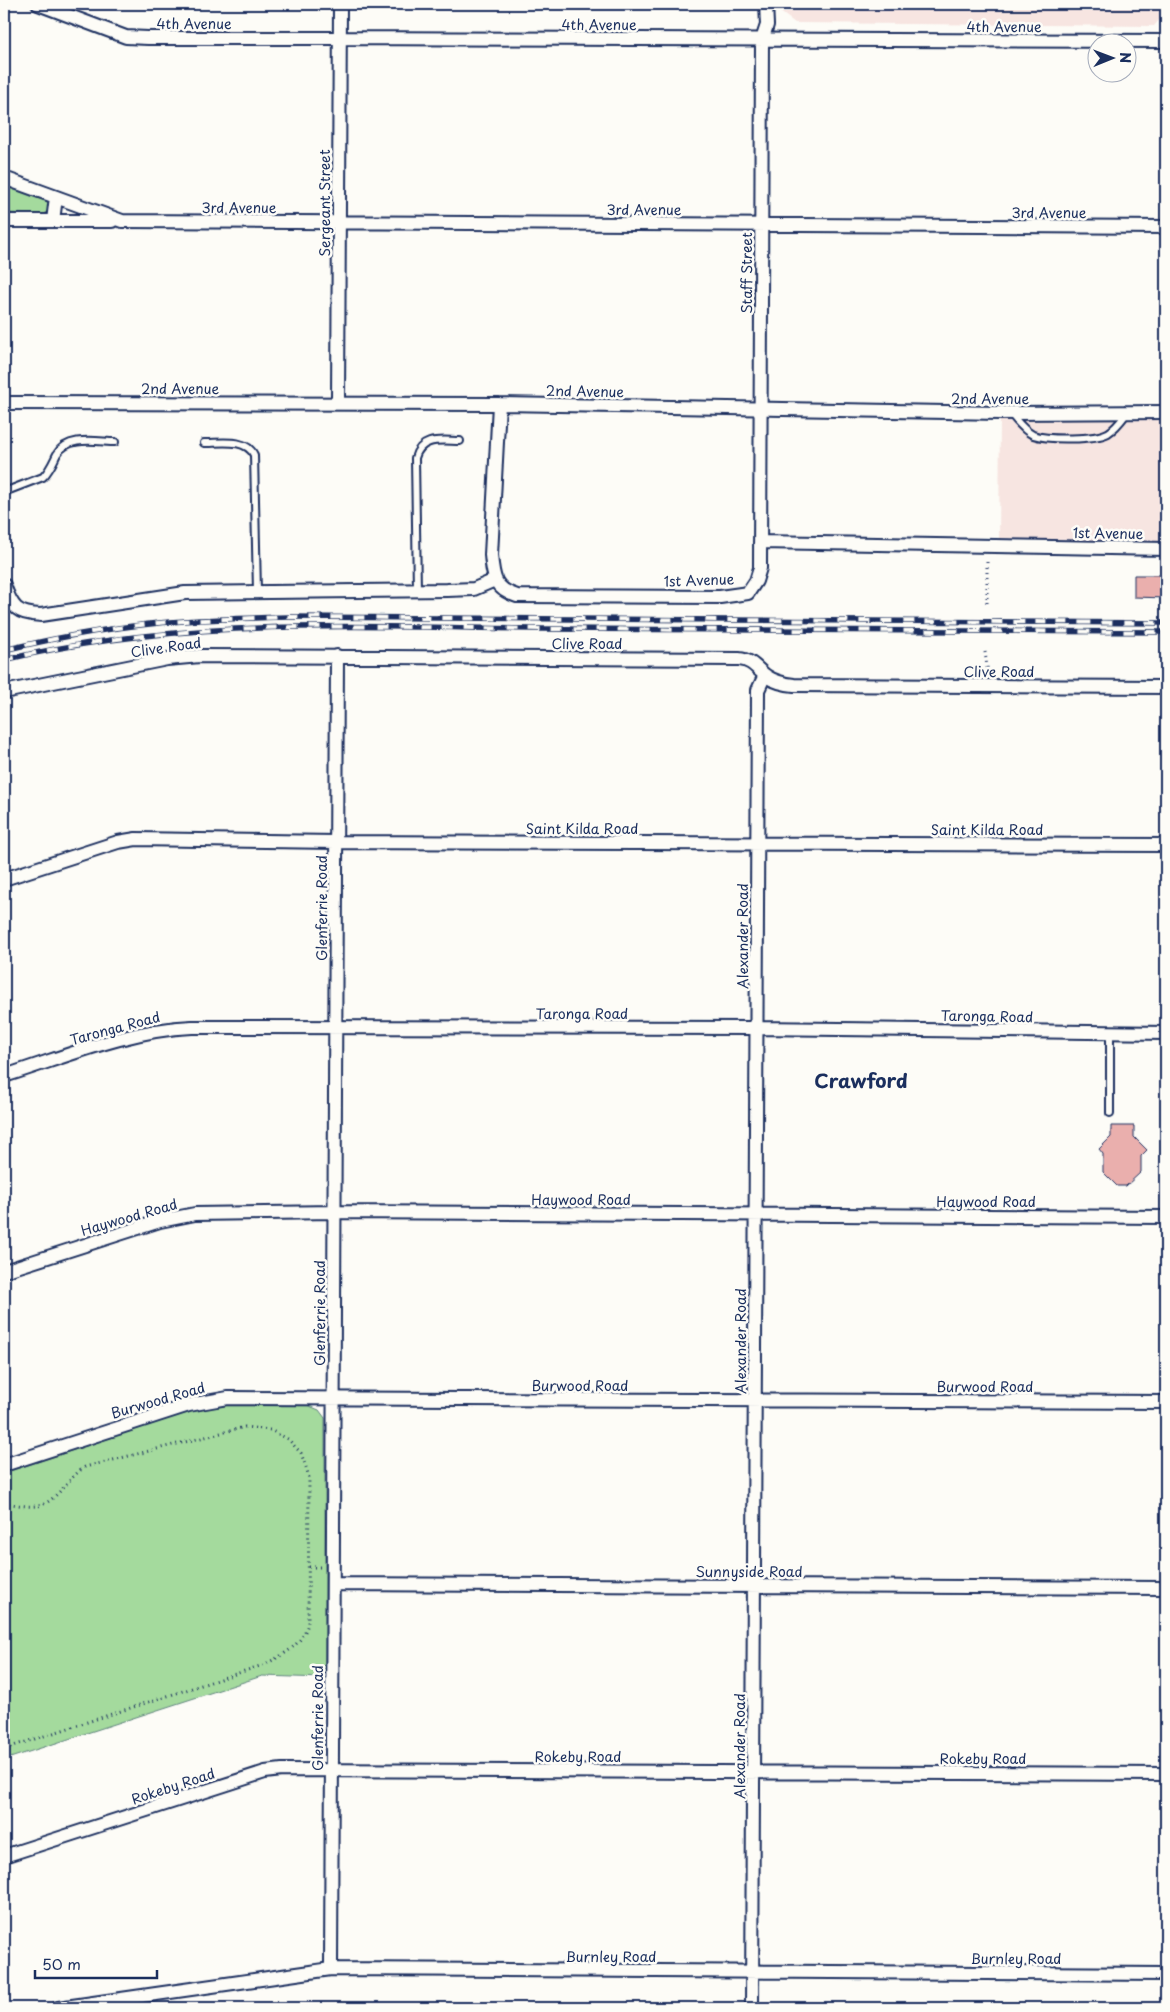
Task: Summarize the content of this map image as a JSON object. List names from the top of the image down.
{
  "streets": {
    "street": [
      "4th Avenue",
      "Sergeant Street",
      "3rd Avenue",
      "Staff Street",
      "2nd Avenue",
      "1st Avenue",
      "Clive Road",
      "Saint Kilda Road",
      "Glenferrie Road",
      "Alexander Road",
      "Taronga Road",
      "Haywood Road",
      "Burwood Road",
      "Sunnyside Road",
      "Rokeby Road",
      "Burnley Road"
    ]
  },
  "crossings": [
    ["4th Avenue", "Sergeant Street"],
    ["4th Avenue", "Staff Street"],
    ["Sergeant Street", "3rd Avenue"],
    ["Sergeant Street", "2nd Avenue"],
    ["3rd Avenue", "Staff Street"],
    ["Staff Street", "2nd Avenue"],
    ["Staff Street", "1st Avenue"],
    ["Clive Road", "Glenferrie Road"],
    ["Clive Road", "Alexander Road"],
    ["Saint Kilda Road", "Glenferrie Road"],
    ["Saint Kilda Road", "Alexander Road"],
    ["Glenferrie Road", "Taronga Road"],
    ["Glenferrie Road", "Haywood Road"],
    ["Glenferrie Road", "Burwood Road"],
    ["Glenferrie Road", "Sunnyside Road"],
    ["Glenferrie Road", "Rokeby Road"],
    ["Glenferrie Road", "Burnley Road"],
    ["Alexander Road", "Taronga Road"],
    ["Alexander Road", "Haywood Road"],
    ["Alexander Road", "Burwood Road"],
    ["Alexander Road", "Sunnyside Road"],
    ["Alexander Road", "Rokeby Road"],
    ["Alexander Road", "Burnley Road"]
  ],
  "districts": ["Crawford"],
  "scale_bar": "50 m",
  "north": "right"
}
